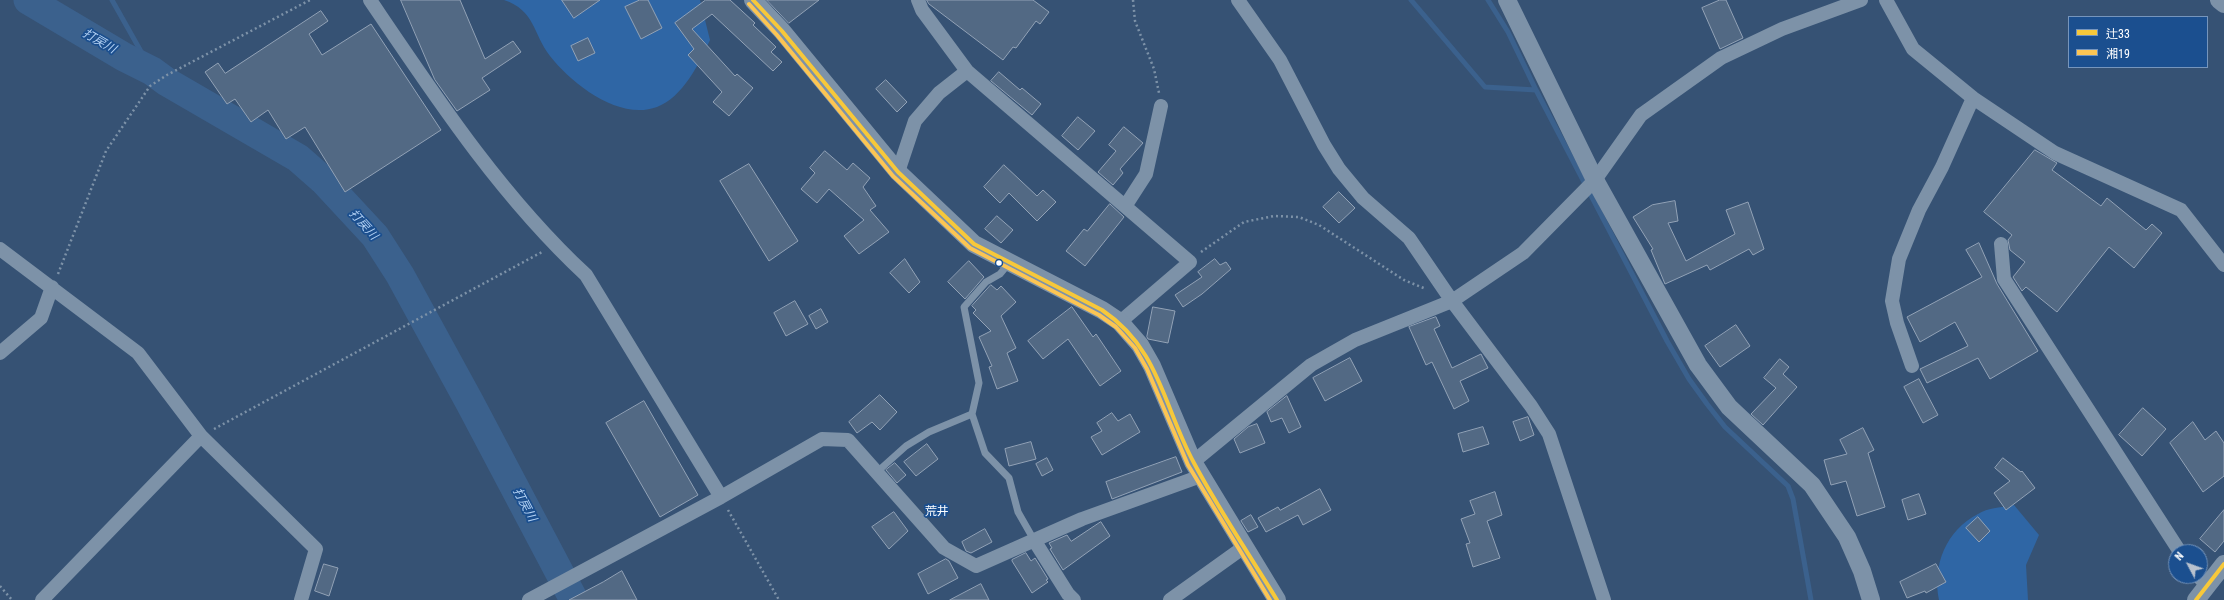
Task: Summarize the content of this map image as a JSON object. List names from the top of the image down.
{
  "districts": ["荒井"],
  "water": ["打戻川"],
  "lines": ["transit line 辻33", "transit line 湘19"],
  "legend": ["辻33", "湘19"],
  "north": "top left"
}
